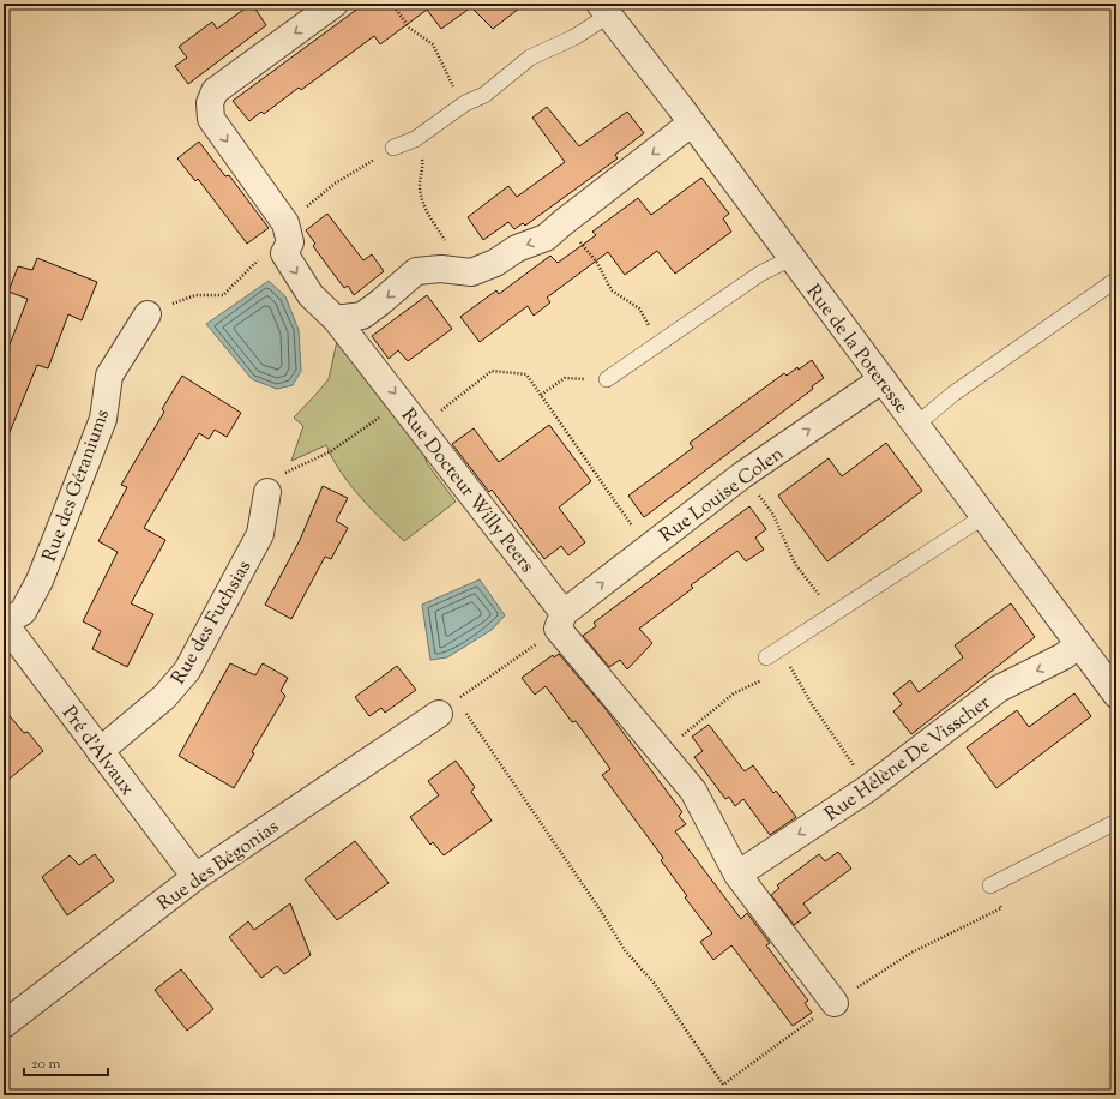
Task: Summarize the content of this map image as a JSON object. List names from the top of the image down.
{
  "streets": {
    "street": [
      "Rue de la Poteresse",
      "Rue des Géraniums",
      "Rue Docteur Willy Peers",
      "Rue Louise Colen",
      "Rue des Fuchsias",
      "Pré d'Alvaux",
      "Rue Hélène De Visscher",
      "Rue des Bégonias"
    ]
  },
  "crossings": [
    ["Rue de la Poteresse", "Rue Louise Colen"],
    ["Rue de la Poteresse", "Rue Hélène De Visscher"],
    ["Rue des Géraniums", "Pré d'Alvaux"],
    ["Rue Docteur Willy Peers", "Rue Louise Colen"],
    ["Rue Docteur Willy Peers", "Rue Hélène De Visscher"],
    ["Rue des Fuchsias", "Pré d'Alvaux"],
    ["Pré d'Alvaux", "Rue des Bégonias"]
  ],
  "one_way": ["Rue Louise Colen", "Rue Hélène De Visscher"],
  "scale_bar": "20 m"
}
